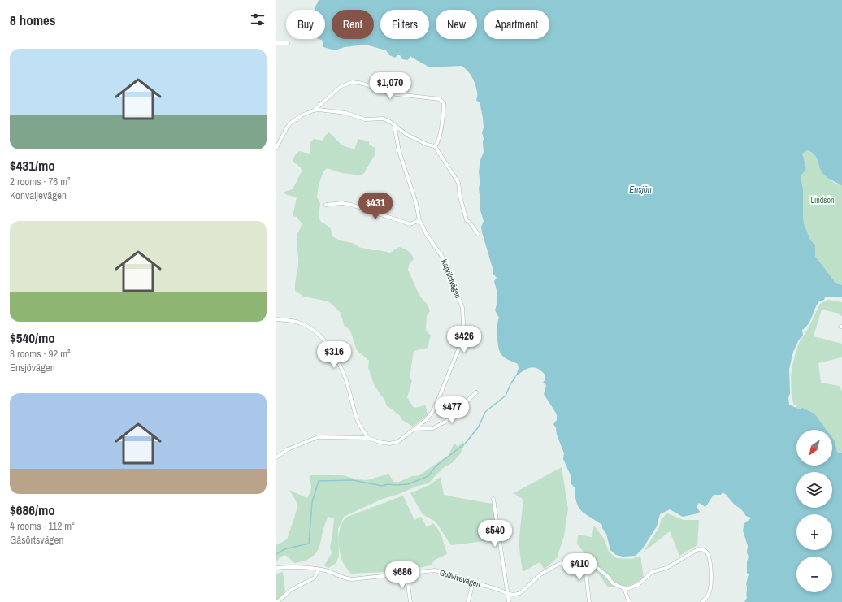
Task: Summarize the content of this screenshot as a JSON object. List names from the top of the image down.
{
  "streets": {
    "street": ["Kaprifolvägen", "Gullvivevägen"]
  },
  "water": ["Ensjön"],
  "parks": ["Lindsön"],
  "north": "bottom left",
  "page": {
    "heading": "8 homes",
    "chip": [
      "Buy",
      "Rent",
      "Filters",
      "New",
      "Apartment"
    ],
    "list": [
      {
        "name": "$431/mo",
        "note": "2 rooms · 76 m² · Konvaljevägen"
      },
      {
        "name": "$540/mo",
        "note": "3 rooms · 92 m² · Ensjövägen"
      },
      {
        "name": "$686/mo",
        "note": "4 rooms · 112 m² · Gåsörtsvägen"
      }
    ],
    "price": [
      "$1,070",
      "$431",
      "$426",
      "$316",
      "$477",
      "$540",
      "$410",
      "$686"
    ],
    "map_buttons": ["+", "−"]
  }
}
